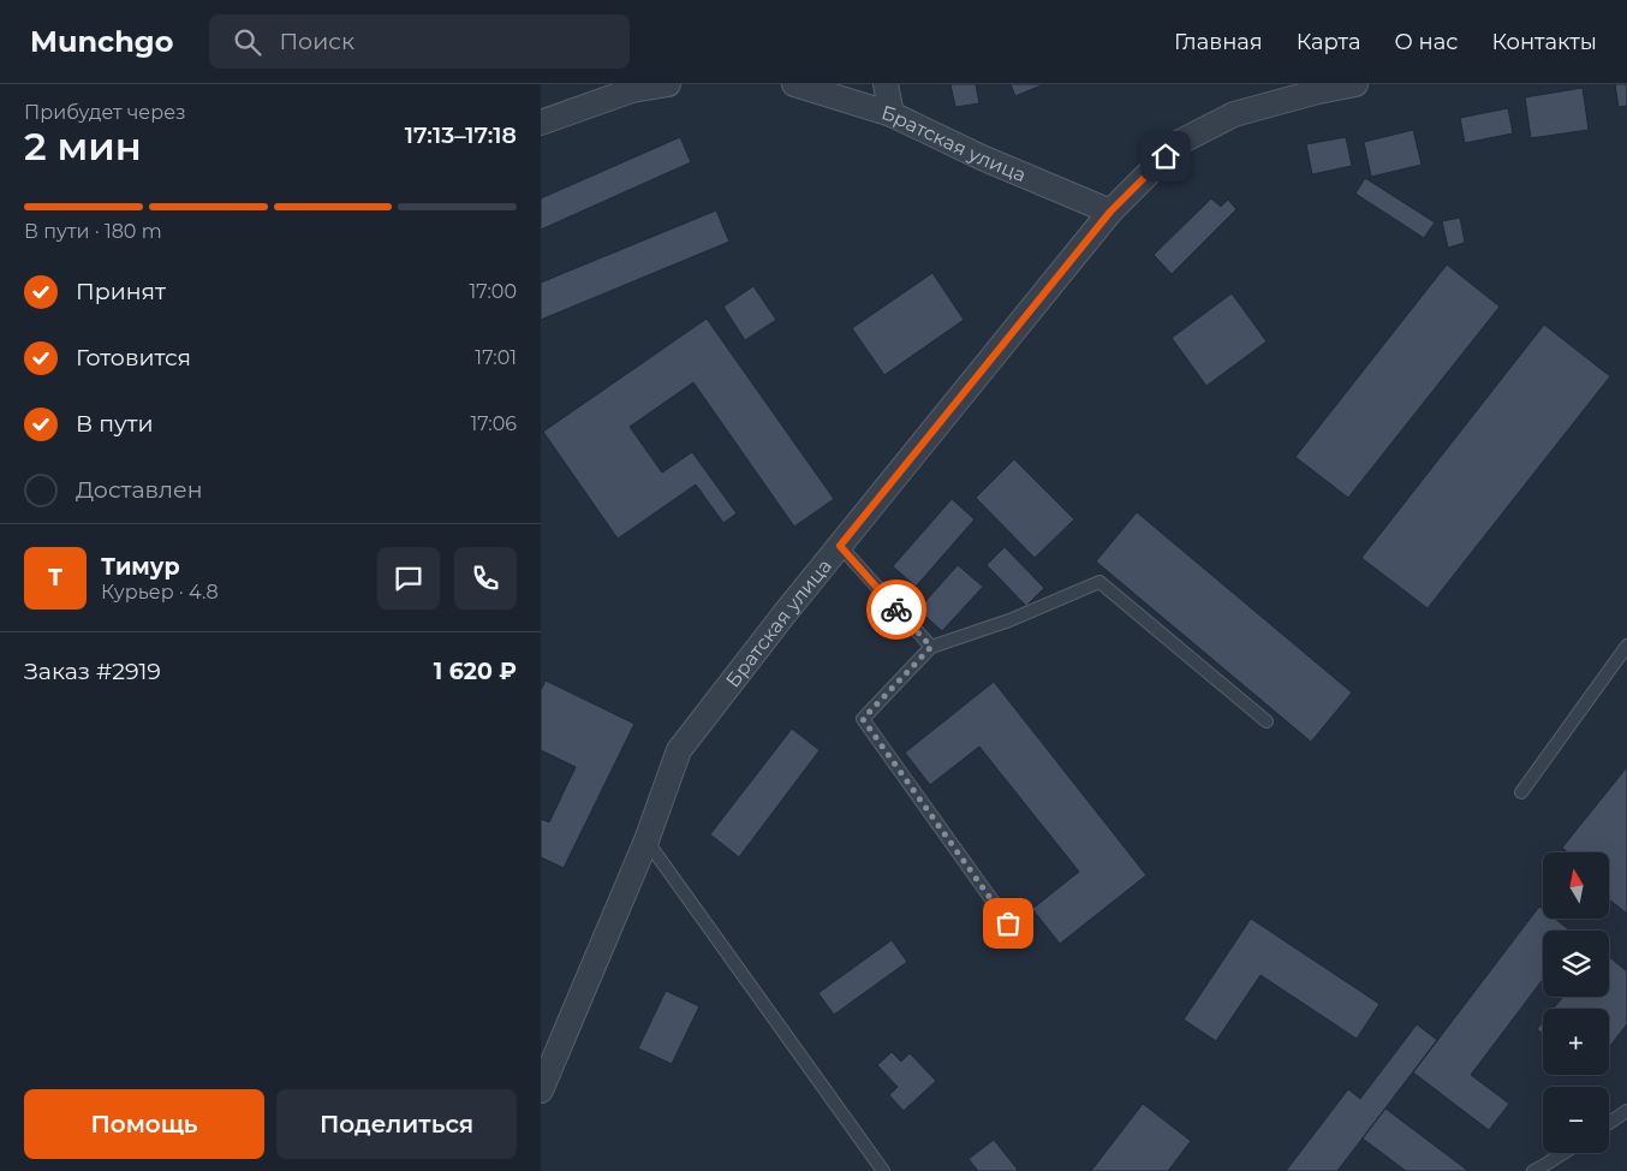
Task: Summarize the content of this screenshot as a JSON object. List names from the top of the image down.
{
  "streets": {
    "street": ["Братская улица"]
  },
  "north": "top",
  "page": {
    "header": "Munchgo",
    "search": "Поиск",
    "nav": [
      "Главная",
      "Карта",
      "О нас",
      "Контакты"
    ],
    "heading": ["2 мин", "Прибудет через", "17:13–17:18"],
    "panel": [
      "Тимур",
      "Курьер · 4.8",
      "Заказ #2919",
      "1 620 ₽"
    ],
    "bar": "В пути · 180 m",
    "list": [
      ["Принят", "17:00"],
      ["Готовится", "17:01"],
      ["В пути", "17:06"],
      "Доставлен"
    ],
    "round": "Т",
    "map_buttons": ["+", "−"],
    "buttons": ["Помощь", "Поделиться"]
  }
}
